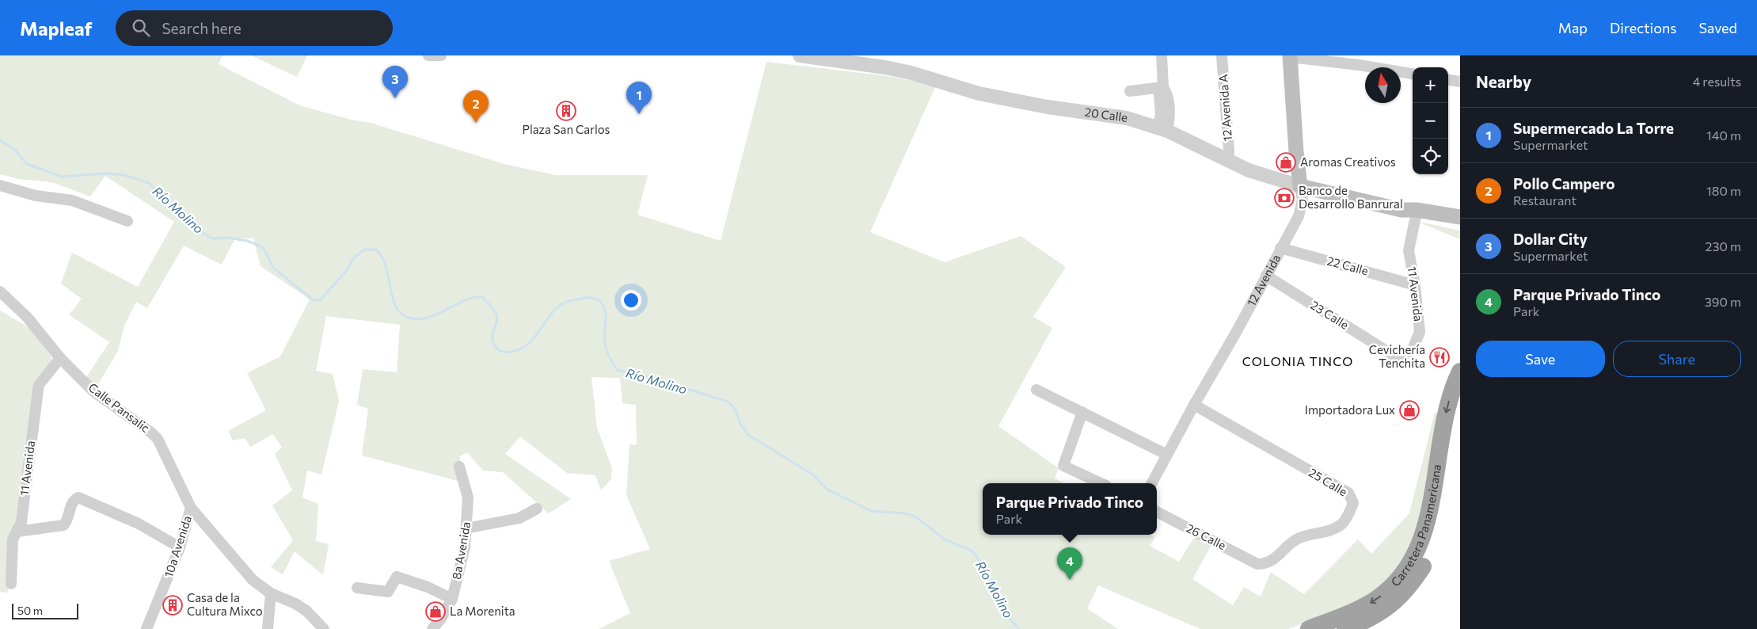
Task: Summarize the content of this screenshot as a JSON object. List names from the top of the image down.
{
  "streets": {
    "highway": ["Carretera Panamericana"],
    "main road": ["20 Calle", "12 Avenida"],
    "street": [
      "12 Avenida A",
      "22 Calle",
      "11 Avenida",
      "23 Calle",
      "Calle Pansalic",
      "25 Calle",
      "26 Calle",
      "10a Avenida",
      "8a Avenida"
    ]
  },
  "crossings": [
    ["12 Avenida A", "20 Calle"],
    ["20 Calle", "12 Avenida"],
    ["20 Calle", "11 Avenida"],
    ["22 Calle", "12 Avenida"],
    ["22 Calle", "11 Avenida"],
    ["12 Avenida", "23 Calle"],
    ["12 Avenida", "25 Calle"],
    ["11 Avenida", "23 Calle"],
    ["11 Avenida", "Calle Pansalic"],
    ["Calle Pansalic", "10a Avenida"],
    ["25 Calle", "26 Calle"]
  ],
  "districts": ["COLONIA TINCO"],
  "water": ["Río Molino"],
  "places": {
    "building": ["Plaza San Carlos", "Casa de la Cultura Mixco"],
    "shop": ["Aromas Creativos", "Importadora Lux", "La Morenita"],
    "bank": ["Banco de Desarrollo Banrural"],
    "restaurant": ["Cevichería Tenchita"]
  },
  "scale_bar": "50 m",
  "north": "top",
  "page": {
    "header": "Mapleaf",
    "search": "Search here",
    "nav": ["Map", "Directions", "Saved"],
    "heading": ["Nearby", "4 results"],
    "pins": [
      "3",
      "1",
      "2",
      "4"
    ],
    "map_buttons": ["+", "−"],
    "list": [
      {
        "mark": "1",
        "name": "Supermercado La Torre",
        "note": "Supermarket",
        "value": "140 m"
      },
      {
        "mark": "2",
        "name": "Pollo Campero",
        "note": "Restaurant",
        "value": "180 m"
      },
      {
        "mark": "3",
        "name": "Dollar City",
        "note": "Supermarket",
        "value": "230 m"
      },
      {
        "mark": "4",
        "name": "Parque Privado Tinco",
        "note": "Park",
        "value": "390 m"
      }
    ],
    "buttons": ["Save", "Share"],
    "popup": ["Parque Privado Tinco", "Park"],
    "scale": "50 m"
  }
}
